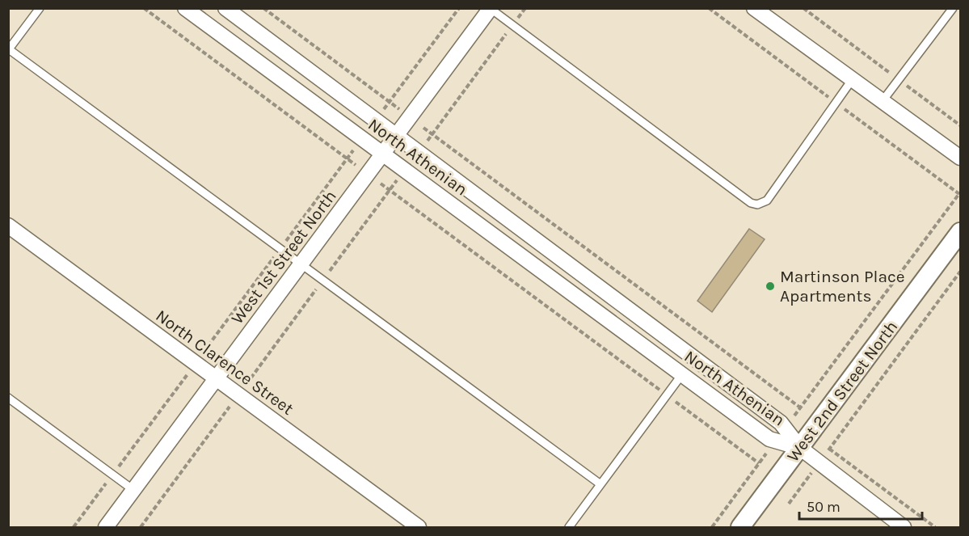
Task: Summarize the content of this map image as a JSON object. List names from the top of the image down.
{
  "streets": {
    "street": [
      "North Athenian",
      "West 1st Street North",
      "North Clarence Street",
      "West 2nd Street North"
    ]
  },
  "crossings": [
    ["North Athenian", "West 1st Street North"],
    ["North Athenian", "West 2nd Street North"],
    ["West 1st Street North", "North Clarence Street"]
  ],
  "places": ["Martinson Place Apartments"],
  "scale_bar": "50 m"
}
